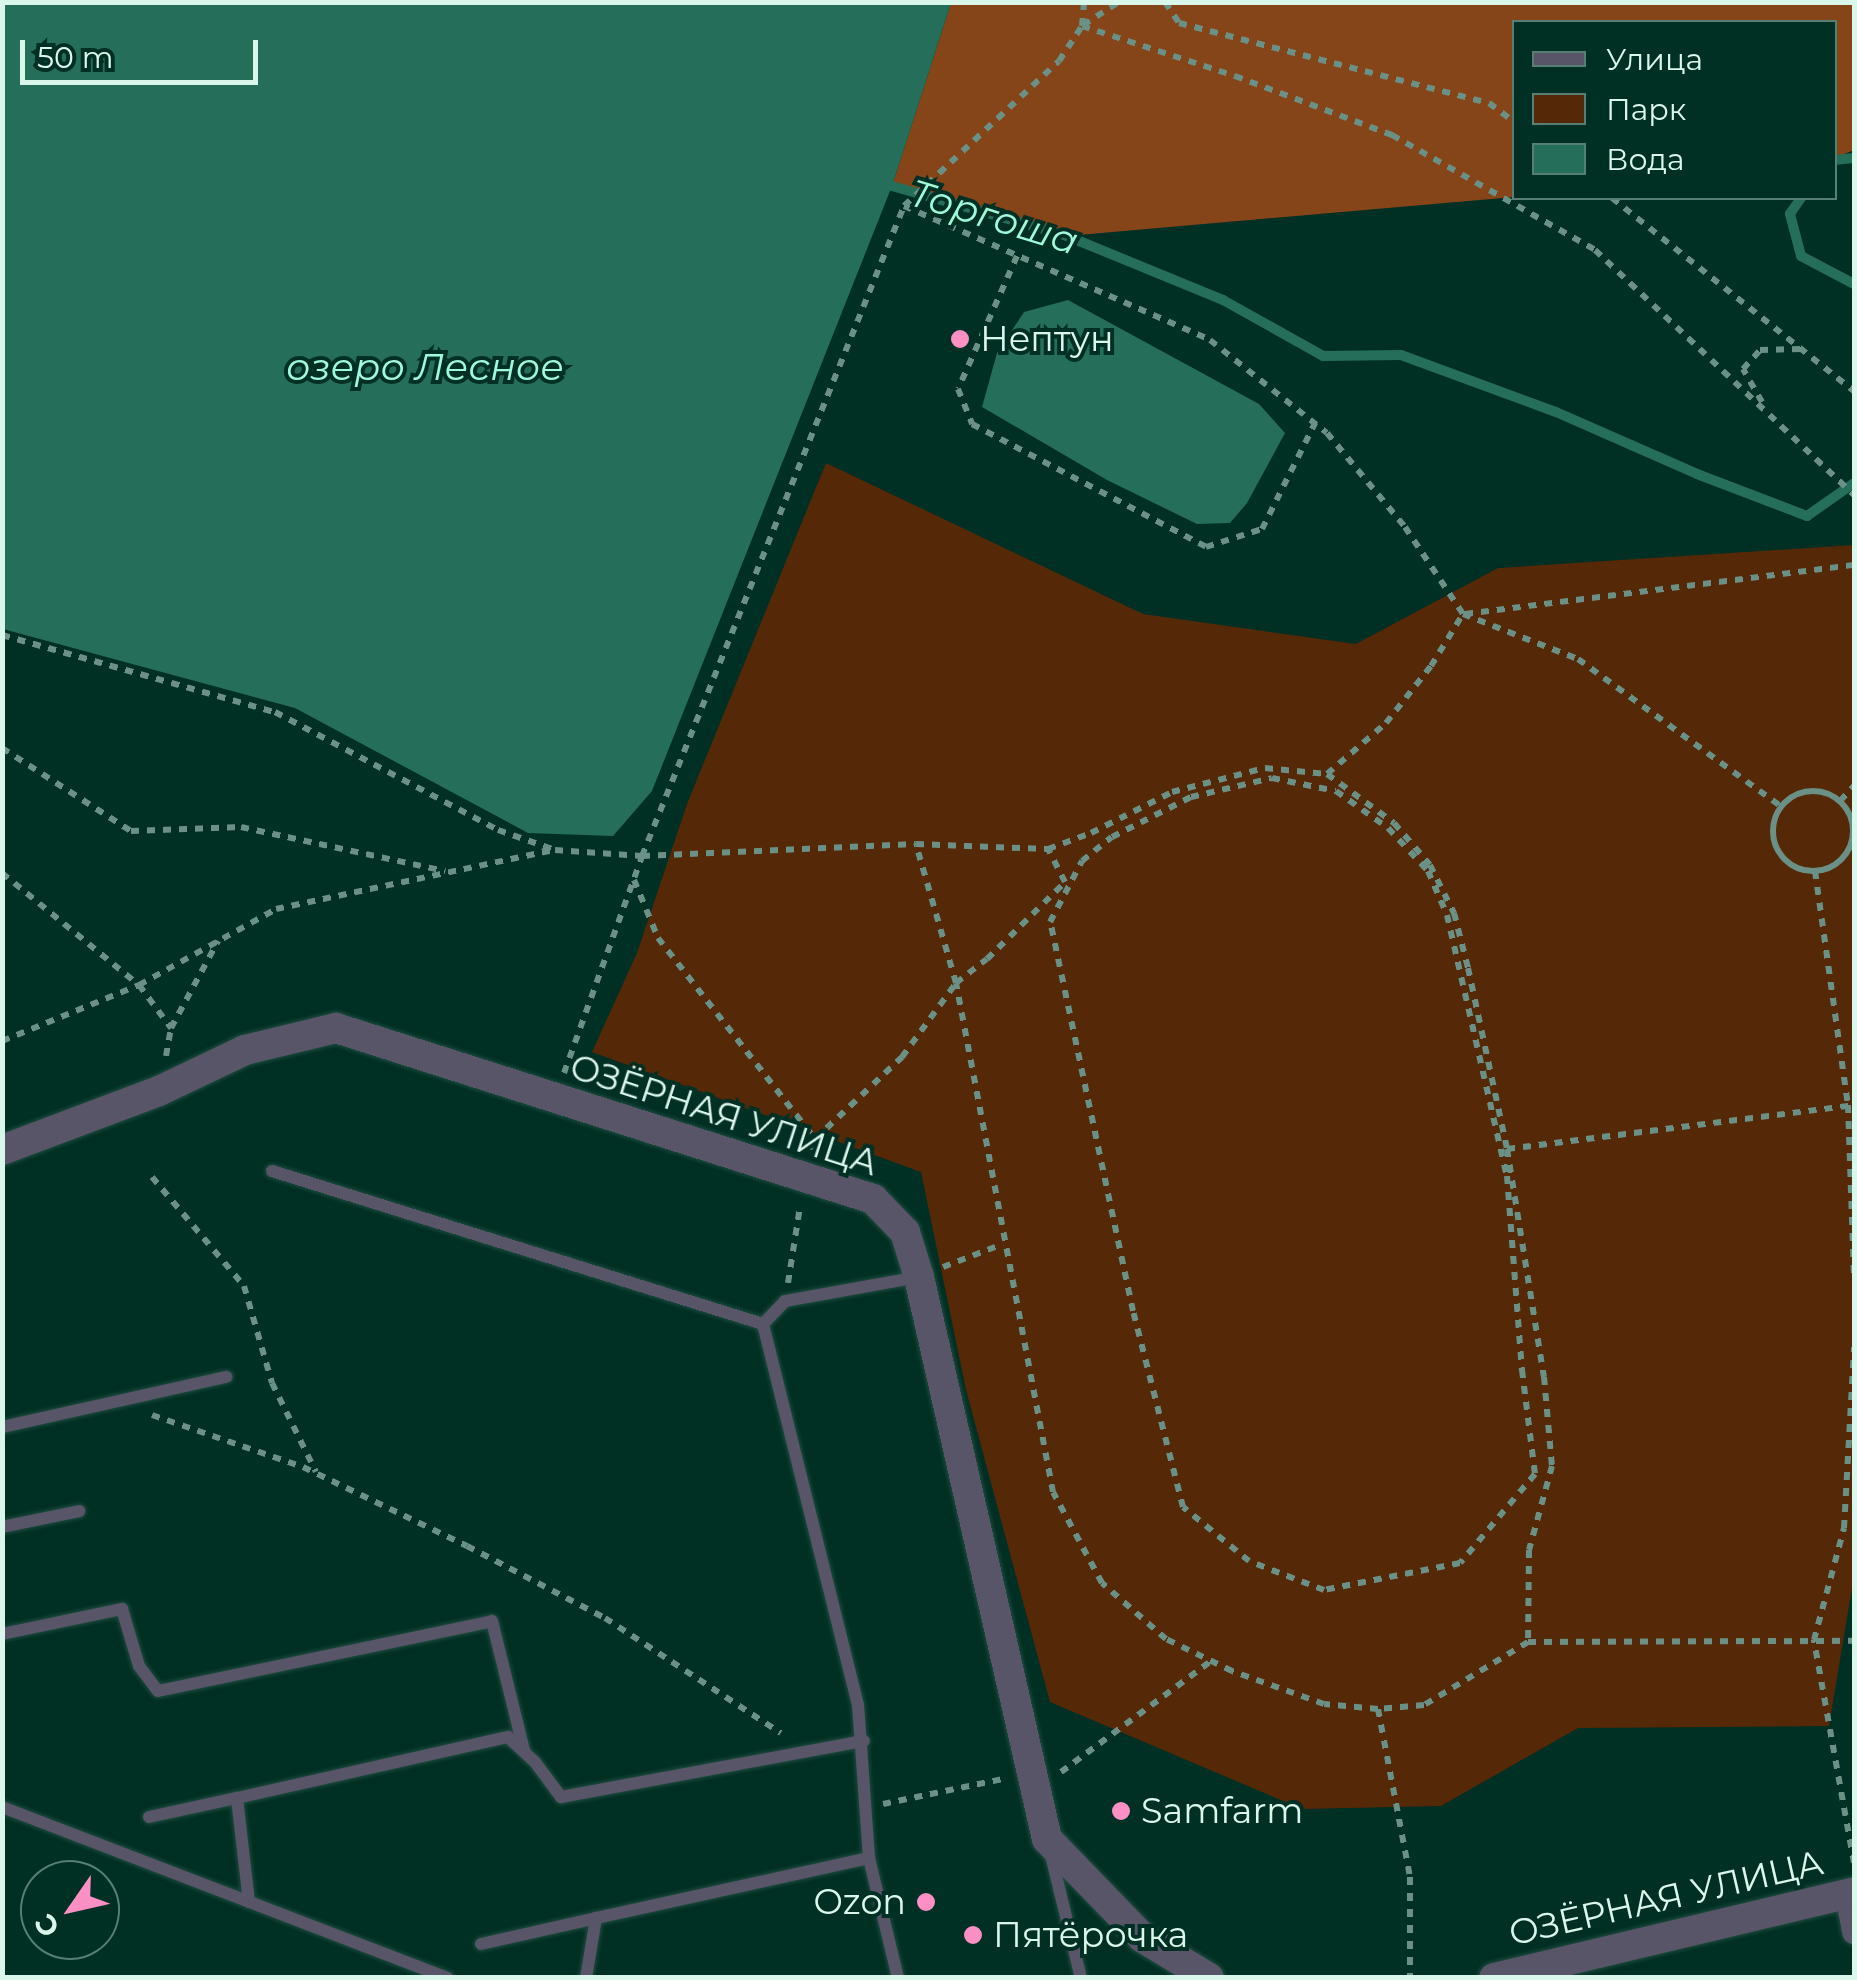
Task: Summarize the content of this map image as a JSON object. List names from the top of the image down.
{
  "streets": {
    "street": ["ОЗЁРНАЯ УЛИЦА"]
  },
  "water": ["Торгоша", "озеро Лесное"],
  "places": [
    "Нептун",
    "Samfarm",
    "Ozon",
    "Пятёрочка"
  ],
  "legend": ["Улица", "Парк", "Вода"],
  "scale_bar": "50 m",
  "north": "bottom left"
}
